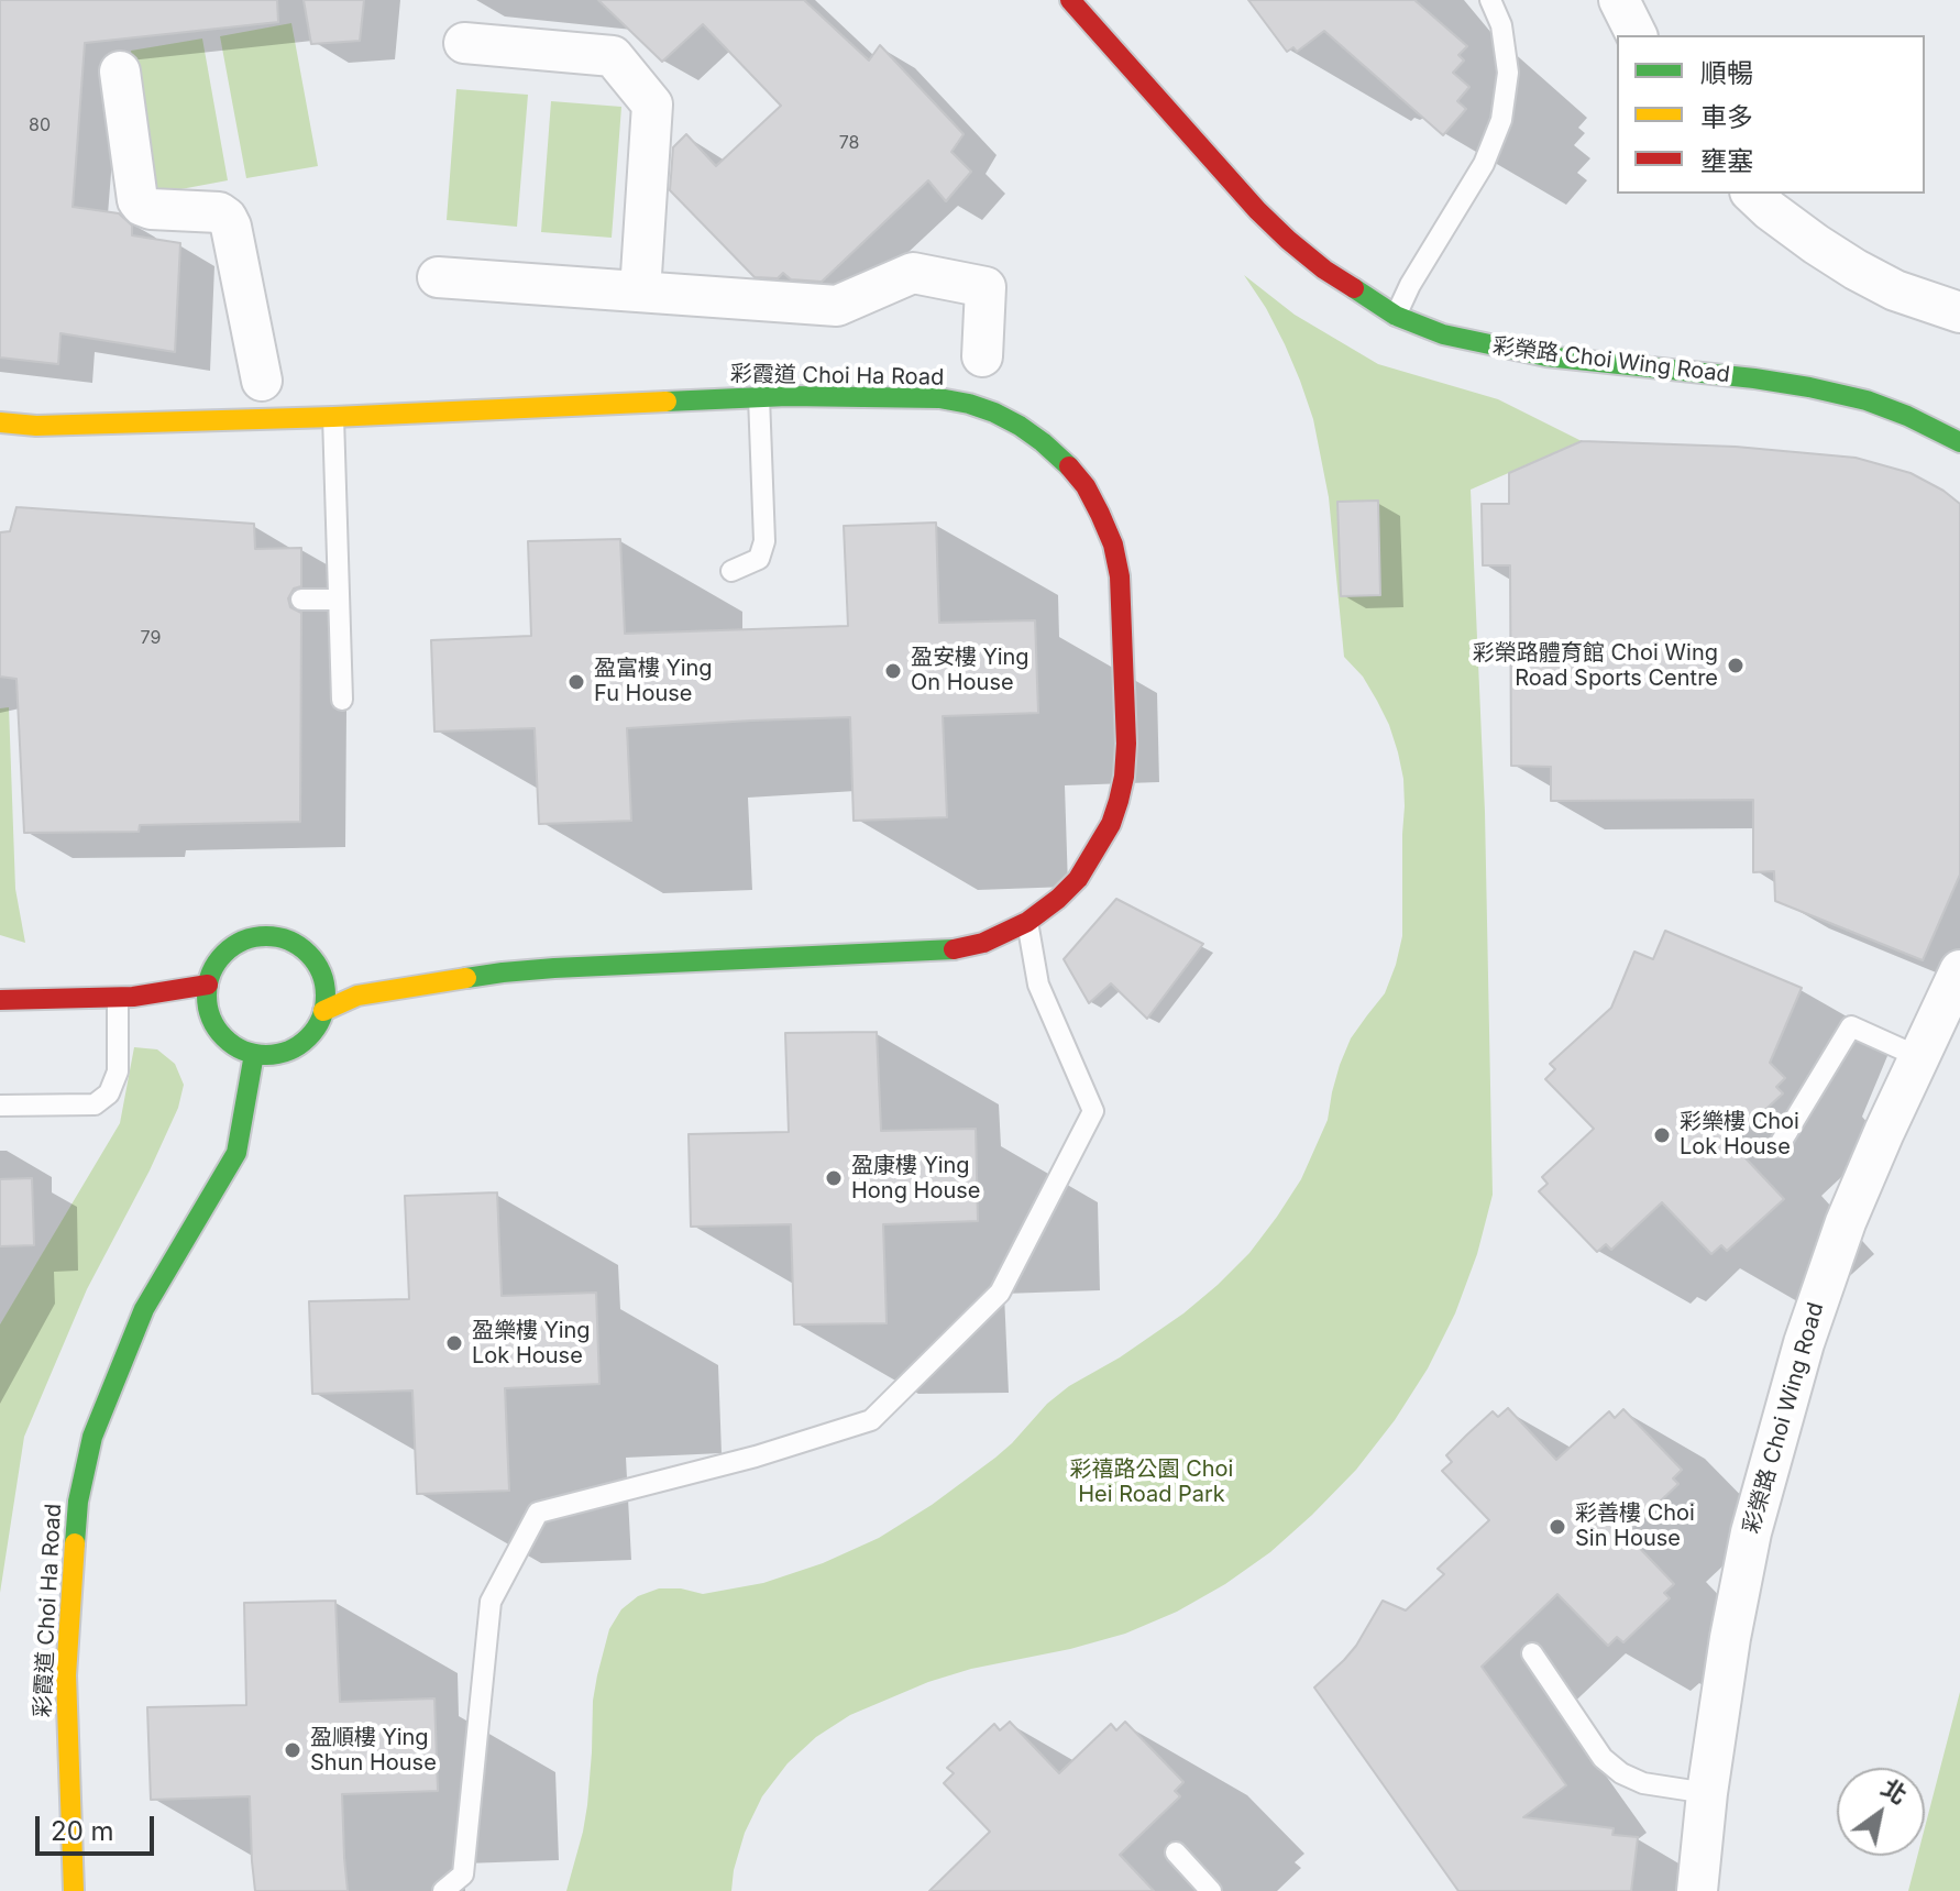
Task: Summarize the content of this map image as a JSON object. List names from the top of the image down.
{
  "streets": {
    "street": ["彩榮路 Choi Wing Road", "彩霞道 Choi Ha Road"]
  },
  "parks": ["彩禧路公園 Choi Hei Road Park"],
  "places": [
    "彩榮路體育館 Choi Wing Road Sports Centre",
    "盈安樓 Ying On House",
    "盈富樓 Ying Fu House",
    "彩樂樓 Choi Lok House",
    "盈康樓 Ying Hong House",
    "盈樂樓 Ying Lok House",
    "彩善樓 Choi Sin House",
    "盈順樓 Ying Shun House"
  ],
  "house_numbers": ["80", "78", "79"],
  "legend": ["順暢", "車多", "壅塞"],
  "scale_bar": "20 m",
  "north": "top right"
}
